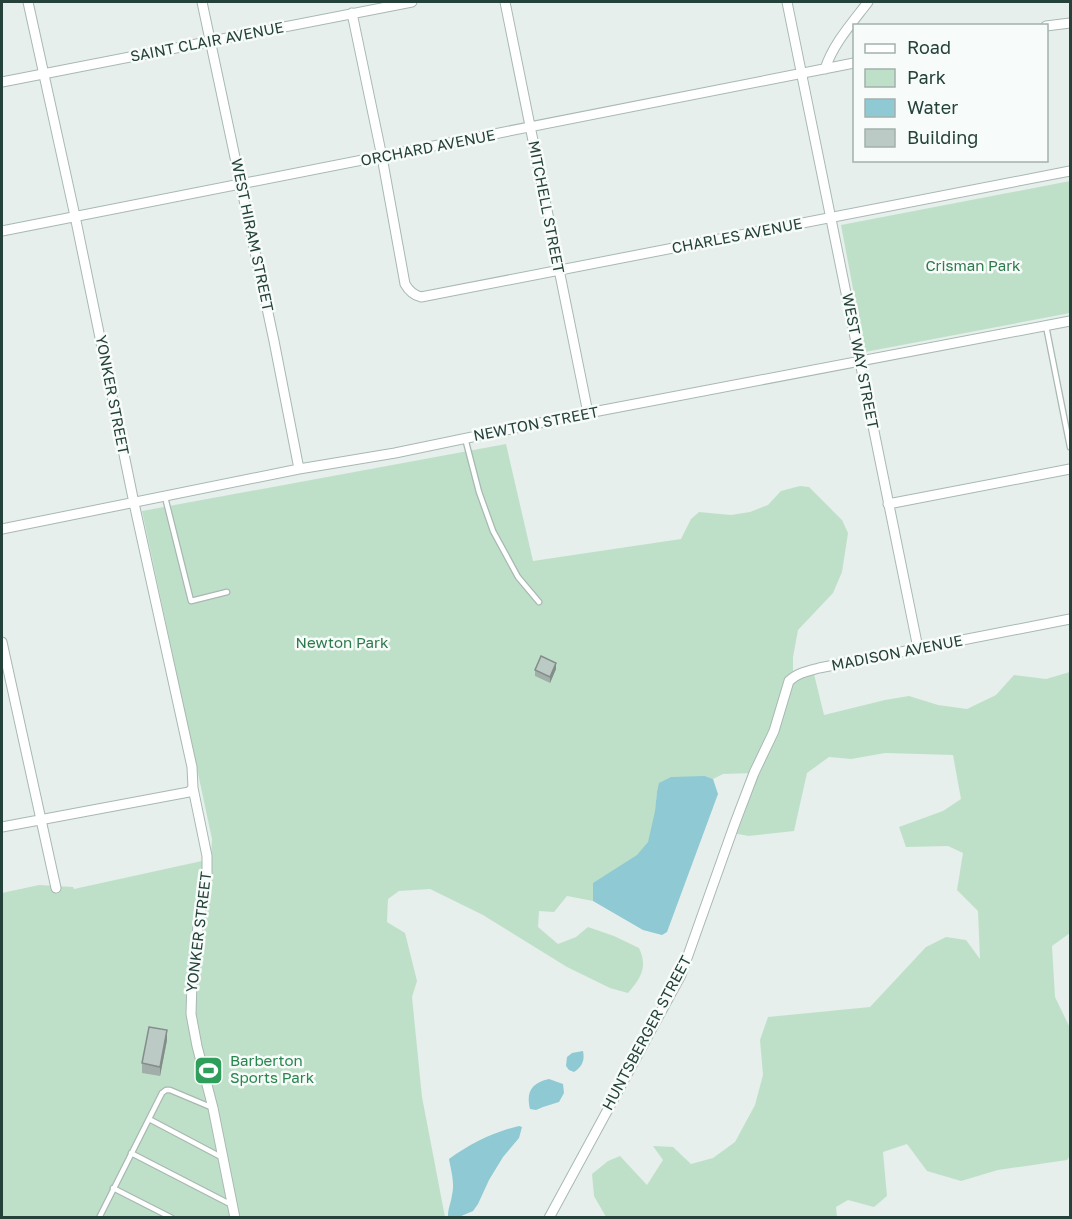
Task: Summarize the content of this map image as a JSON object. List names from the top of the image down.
{
  "streets": {
    "street": [
      "SAINT CLAIR AVENUE",
      "ORCHARD AVENUE",
      "MITCHELL STREET",
      "WEST HIRAM STREET",
      "CHARLES AVENUE",
      "WEST WAY STREET",
      "YONKER STREET",
      "NEWTON STREET",
      "MADISON AVENUE",
      "HUNTSBERGER STREET"
    ]
  },
  "crossings": [
    ["SAINT CLAIR AVENUE", "WEST HIRAM STREET"],
    ["SAINT CLAIR AVENUE", "YONKER STREET"],
    ["ORCHARD AVENUE", "MITCHELL STREET"],
    ["ORCHARD AVENUE", "WEST HIRAM STREET"],
    ["ORCHARD AVENUE", "CHARLES AVENUE"],
    ["ORCHARD AVENUE", "WEST WAY STREET"],
    ["ORCHARD AVENUE", "YONKER STREET"],
    ["MITCHELL STREET", "CHARLES AVENUE"],
    ["MITCHELL STREET", "NEWTON STREET"],
    ["WEST HIRAM STREET", "NEWTON STREET"],
    ["CHARLES AVENUE", "WEST WAY STREET"],
    ["WEST WAY STREET", "NEWTON STREET"],
    ["WEST WAY STREET", "MADISON AVENUE"],
    ["YONKER STREET", "NEWTON STREET"],
    ["MADISON AVENUE", "HUNTSBERGER STREET"]
  ],
  "parks": ["Crisman Park", "Newton Park"],
  "places": {
    "sports": ["Barberton Sports Park"]
  },
  "legend": [
    "Road",
    "Park",
    "Water",
    "Building"
  ]
}
